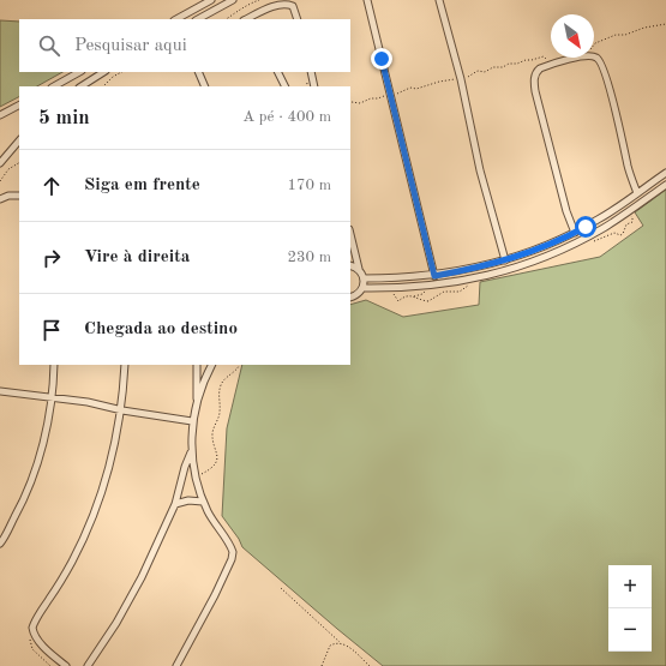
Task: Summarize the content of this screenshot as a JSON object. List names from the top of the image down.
{
  "north": "bottom right",
  "page": {
    "search": "Pesquisar aqui",
    "heading": ["5 min", "A pé · 400 m"],
    "list": [
      ["Siga em frente", "170 m"],
      ["Vire à direita", "230 m"],
      "Chegada ao destino"
    ],
    "map_buttons": ["+", "−"]
  }
}
